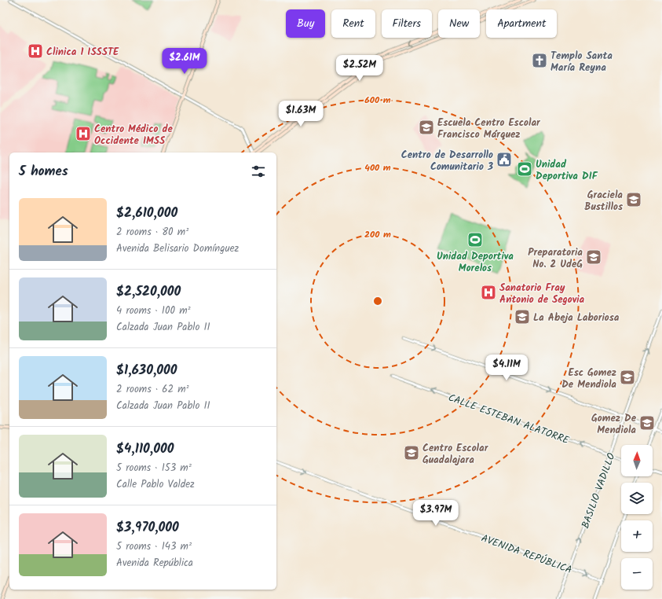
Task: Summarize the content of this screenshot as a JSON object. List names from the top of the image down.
{
  "streets": {
    "street": ["CALLE ESTEBAN ALATORRE", "BASILIO VADILLO", "AVENIDA REPÚBLICA"]
  },
  "crossings": [
    ["CALLE ESTEBAN ALATORRE", "BASILIO VADILLO"],
    ["BASILIO VADILLO", "AVENIDA REPÚBLICA"]
  ],
  "one_way": ["CALLE ESTEBAN ALATORRE", "BASILIO VADILLO", "AVENIDA REPÚBLICA"],
  "places": {
    "hospital": ["Clinica 1 ISSSTE", "Centro Médico de Occidente IMSS", "Sanatorio Fray Antonio de Segovia"],
    "church": ["Templo Santa María Reyna"],
    "school or university": [
      "Escuela Centro Escolar Francisco Márquez",
      "Graciela Bustillos",
      "Preparatoria No. 2 UdeG",
      "La Abeja Laboriosa",
      "Esc Gomez De Mendiola",
      "Gomez De Mendiola",
      "Centro Escolar Guadalajara"
    ],
    "public building": ["Centro de Desarrollo Comunitario 3"],
    "sports": ["Unidad Deportiva DIF", "Unidad Deportiva Morelos"]
  },
  "north": "top",
  "page": {
    "chip": [
      "Buy",
      "Rent",
      "Filters",
      "New",
      "Apartment"
    ],
    "price": [
      "$2.61M",
      "$2.52M",
      "$1.63M",
      "$4.11M",
      "$3.97M"
    ],
    "heading": "5 homes",
    "list": [
      {
        "name": "$2,610,000",
        "note": "2 rooms · 80 m² · Avenida Belisario Domínguez"
      },
      {
        "name": "$2,520,000",
        "note": "4 rooms · 100 m² · Calzada Juan Pablo II"
      },
      {
        "name": "$1,630,000",
        "note": "2 rooms · 62 m² · Calzada Juan Pablo II"
      },
      {
        "name": "$4,110,000",
        "note": "5 rooms · 153 m² · Calle Pablo Valdez"
      },
      {
        "name": "$3,970,000",
        "note": "5 rooms · 143 m² · Avenida República"
      }
    ],
    "map_buttons": ["+", "−"]
  },
  "rings": ["600 m", "400 m", "200 m"]
}
